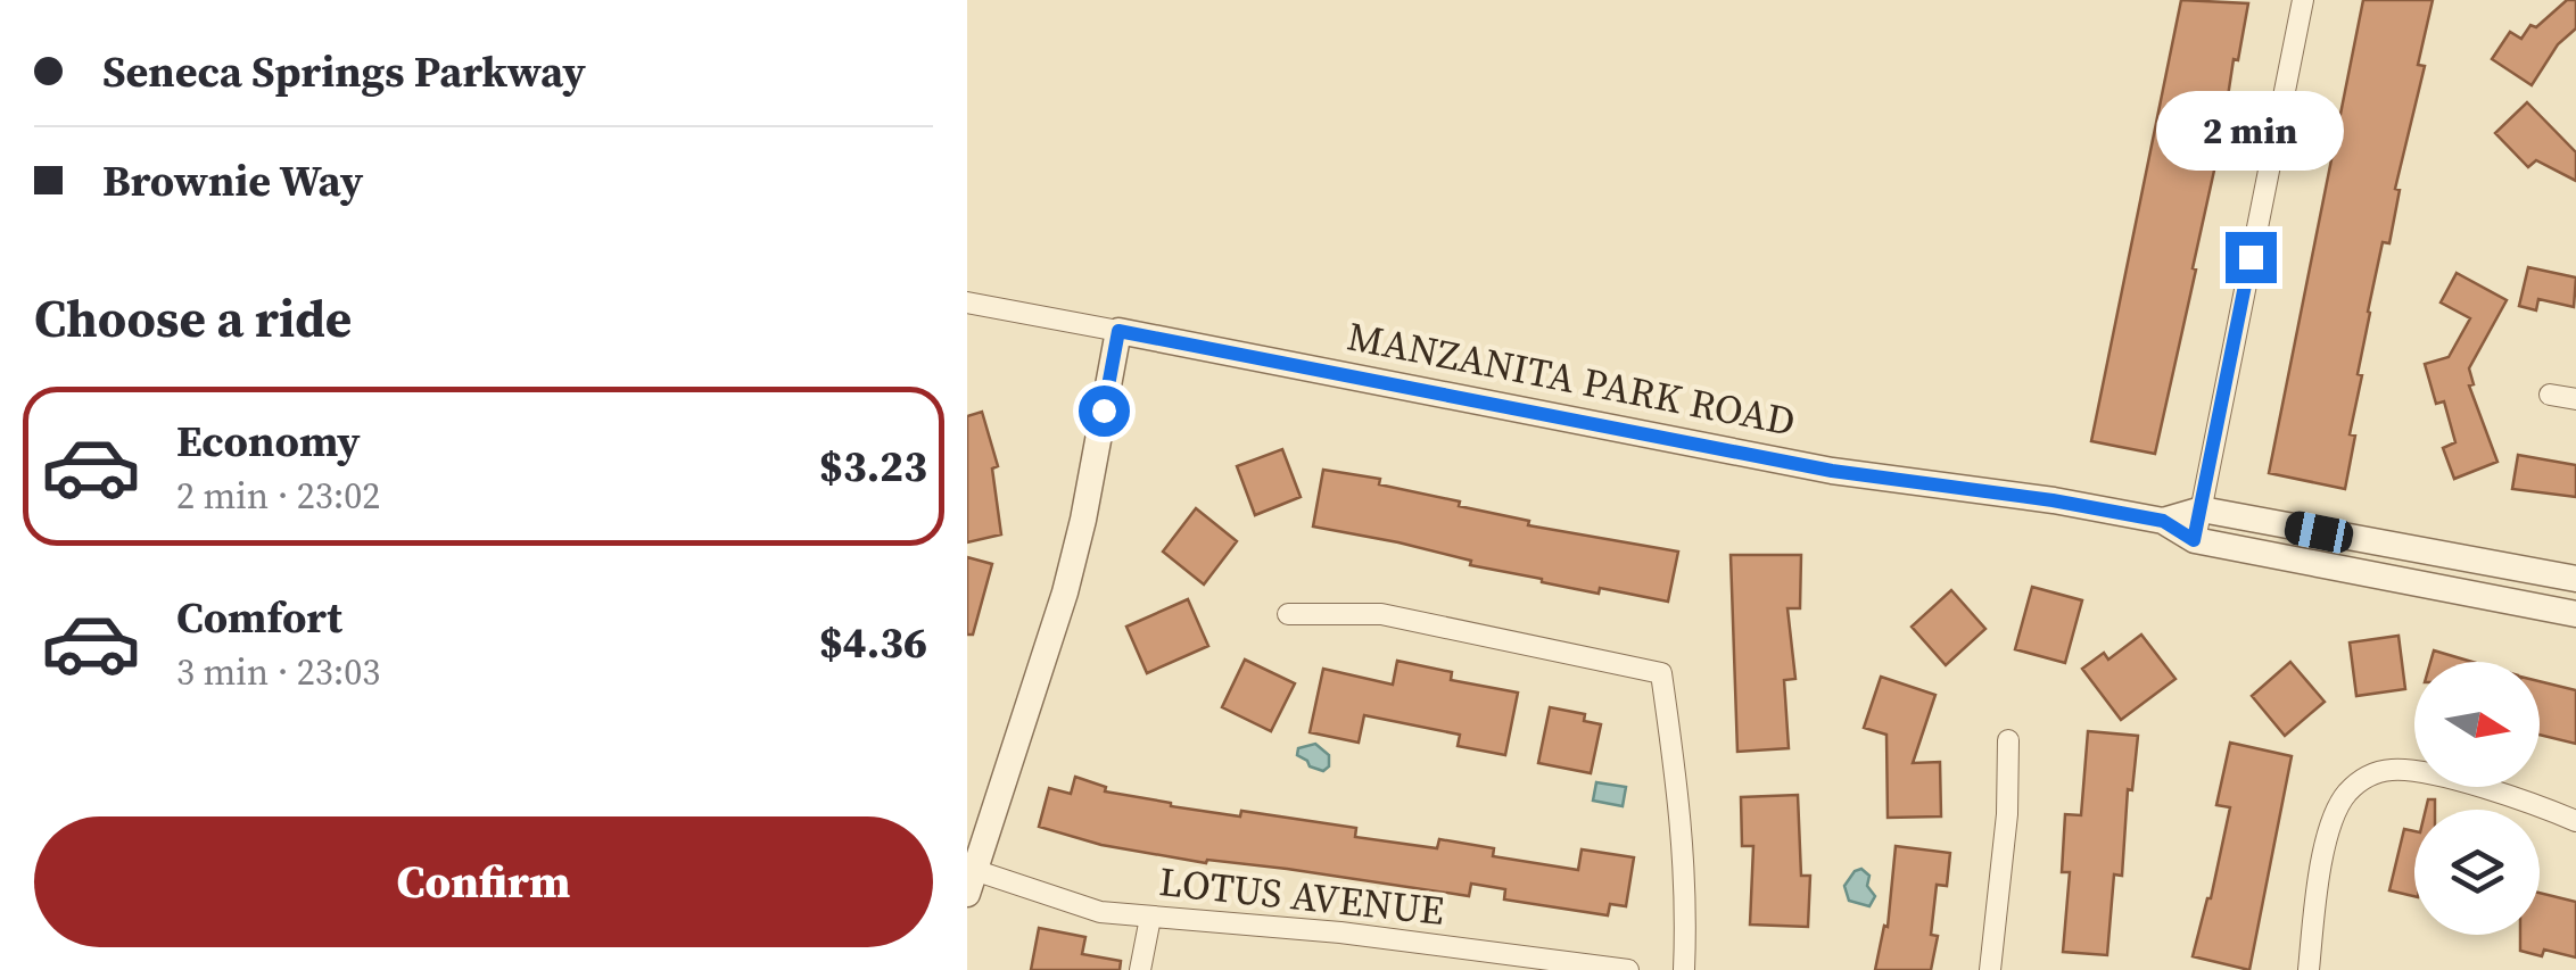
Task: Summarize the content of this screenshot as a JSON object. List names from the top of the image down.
{
  "streets": {
    "street": ["MANZANITA PARK ROAD", "LOTUS AVENUE"]
  },
  "north": "right",
  "page": {
    "banner": ["Seneca Springs Parkway", "Brownie Way"],
    "bubble": "2 min",
    "heading": "Choose a ride",
    "list": [
      {
        "name": "Economy",
        "note": "2 min · 23:02",
        "value": "$3.23"
      },
      {
        "name": "Comfort",
        "note": "3 min · 23:03",
        "value": "$4.36"
      }
    ],
    "buttons": "Confirm"
  }
}
